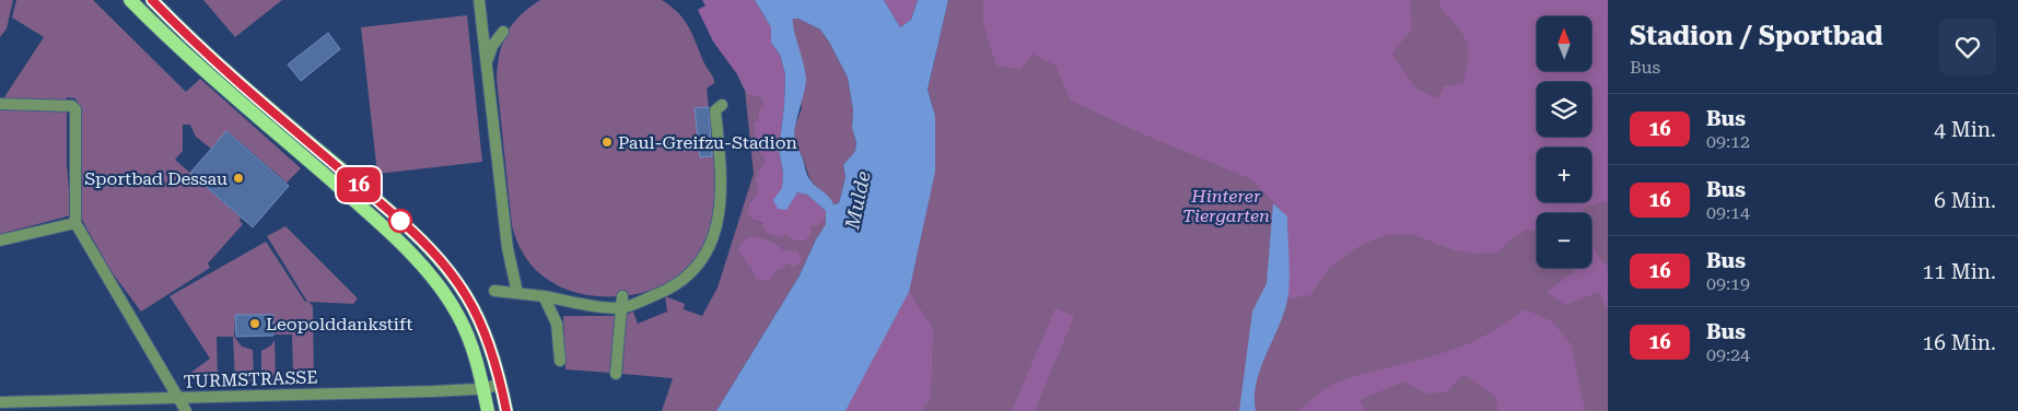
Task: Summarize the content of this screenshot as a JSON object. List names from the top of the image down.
{
  "streets": {
    "street": ["TURMSTRASSE"]
  },
  "water": ["Mulde"],
  "parks": ["Hinterer Tiergarten"],
  "places": ["Paul-Greifzu-Stadion", "Sportbad Dessau", "Leopolddankstift"],
  "lines": ["bus line 16"],
  "north": "top",
  "page": {
    "on_map": "16",
    "heading": ["Stadion / Sportbad", "Bus"],
    "map_buttons": ["+", "−"],
    "list": [
      {
        "mark": "16",
        "name": "Bus",
        "note": "09:12",
        "value": "4 Min."
      },
      {
        "mark": "16",
        "name": "Bus",
        "note": "09:14",
        "value": "6 Min."
      },
      {
        "mark": "16",
        "name": "Bus",
        "note": "09:19",
        "value": "11 Min."
      },
      {
        "mark": "16",
        "name": "Bus",
        "note": "09:24",
        "value": "16 Min."
      }
    ]
  }
}
